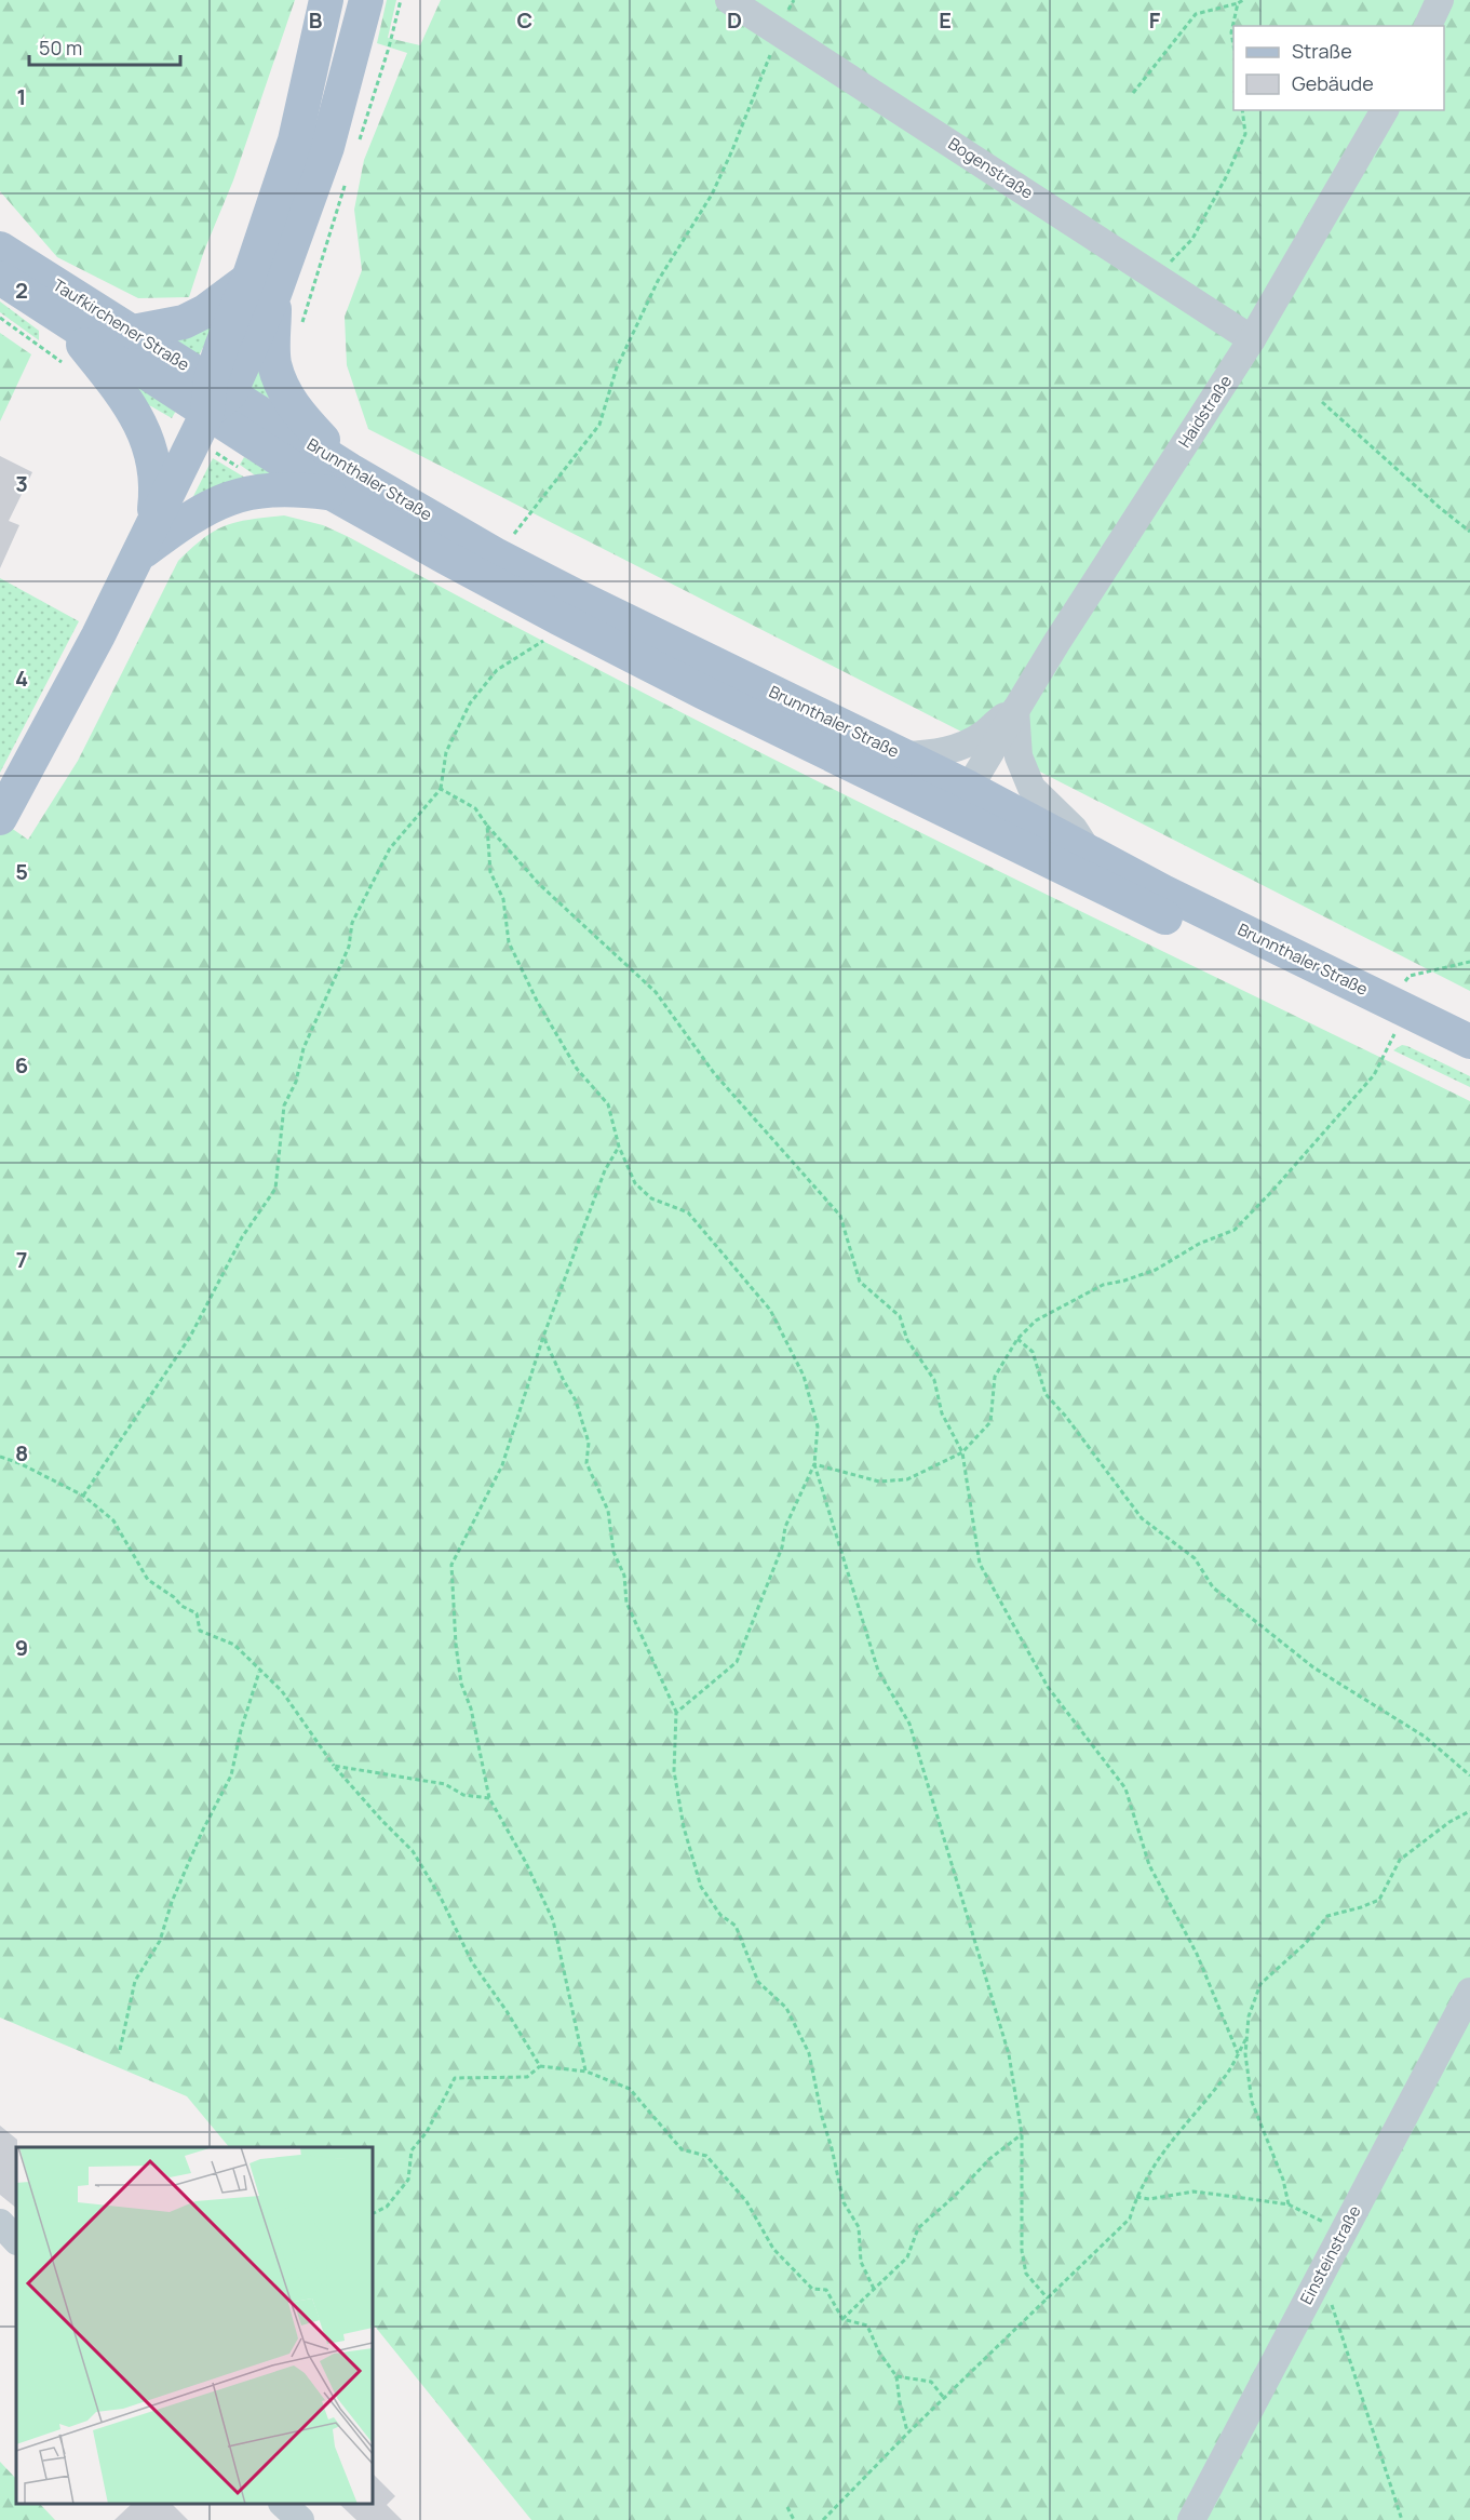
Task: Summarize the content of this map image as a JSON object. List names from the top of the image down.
{
  "streets": {
    "main road": ["Taufkirchener Straße", "Brunnthaler Straße"],
    "street": ["Bogenstraße", "Haidstraße", "Einsteinstraße"]
  },
  "crossings": [
    ["Bogenstraße", "Haidstraße"],
    ["Taufkirchener Straße", "Brunnthaler Straße"],
    ["Haidstraße", "Brunnthaler Straße"]
  ],
  "legend": ["Straße", "Gebäude"],
  "scale_bar": "50 m",
  "grid": {
    "columns": [
      "B",
      "C",
      "D",
      "E",
      "F"
    ],
    "rows": [
      "1",
      "2",
      "3",
      "4",
      "5",
      "6",
      "7",
      "8",
      "9"
    ]
  }
}
